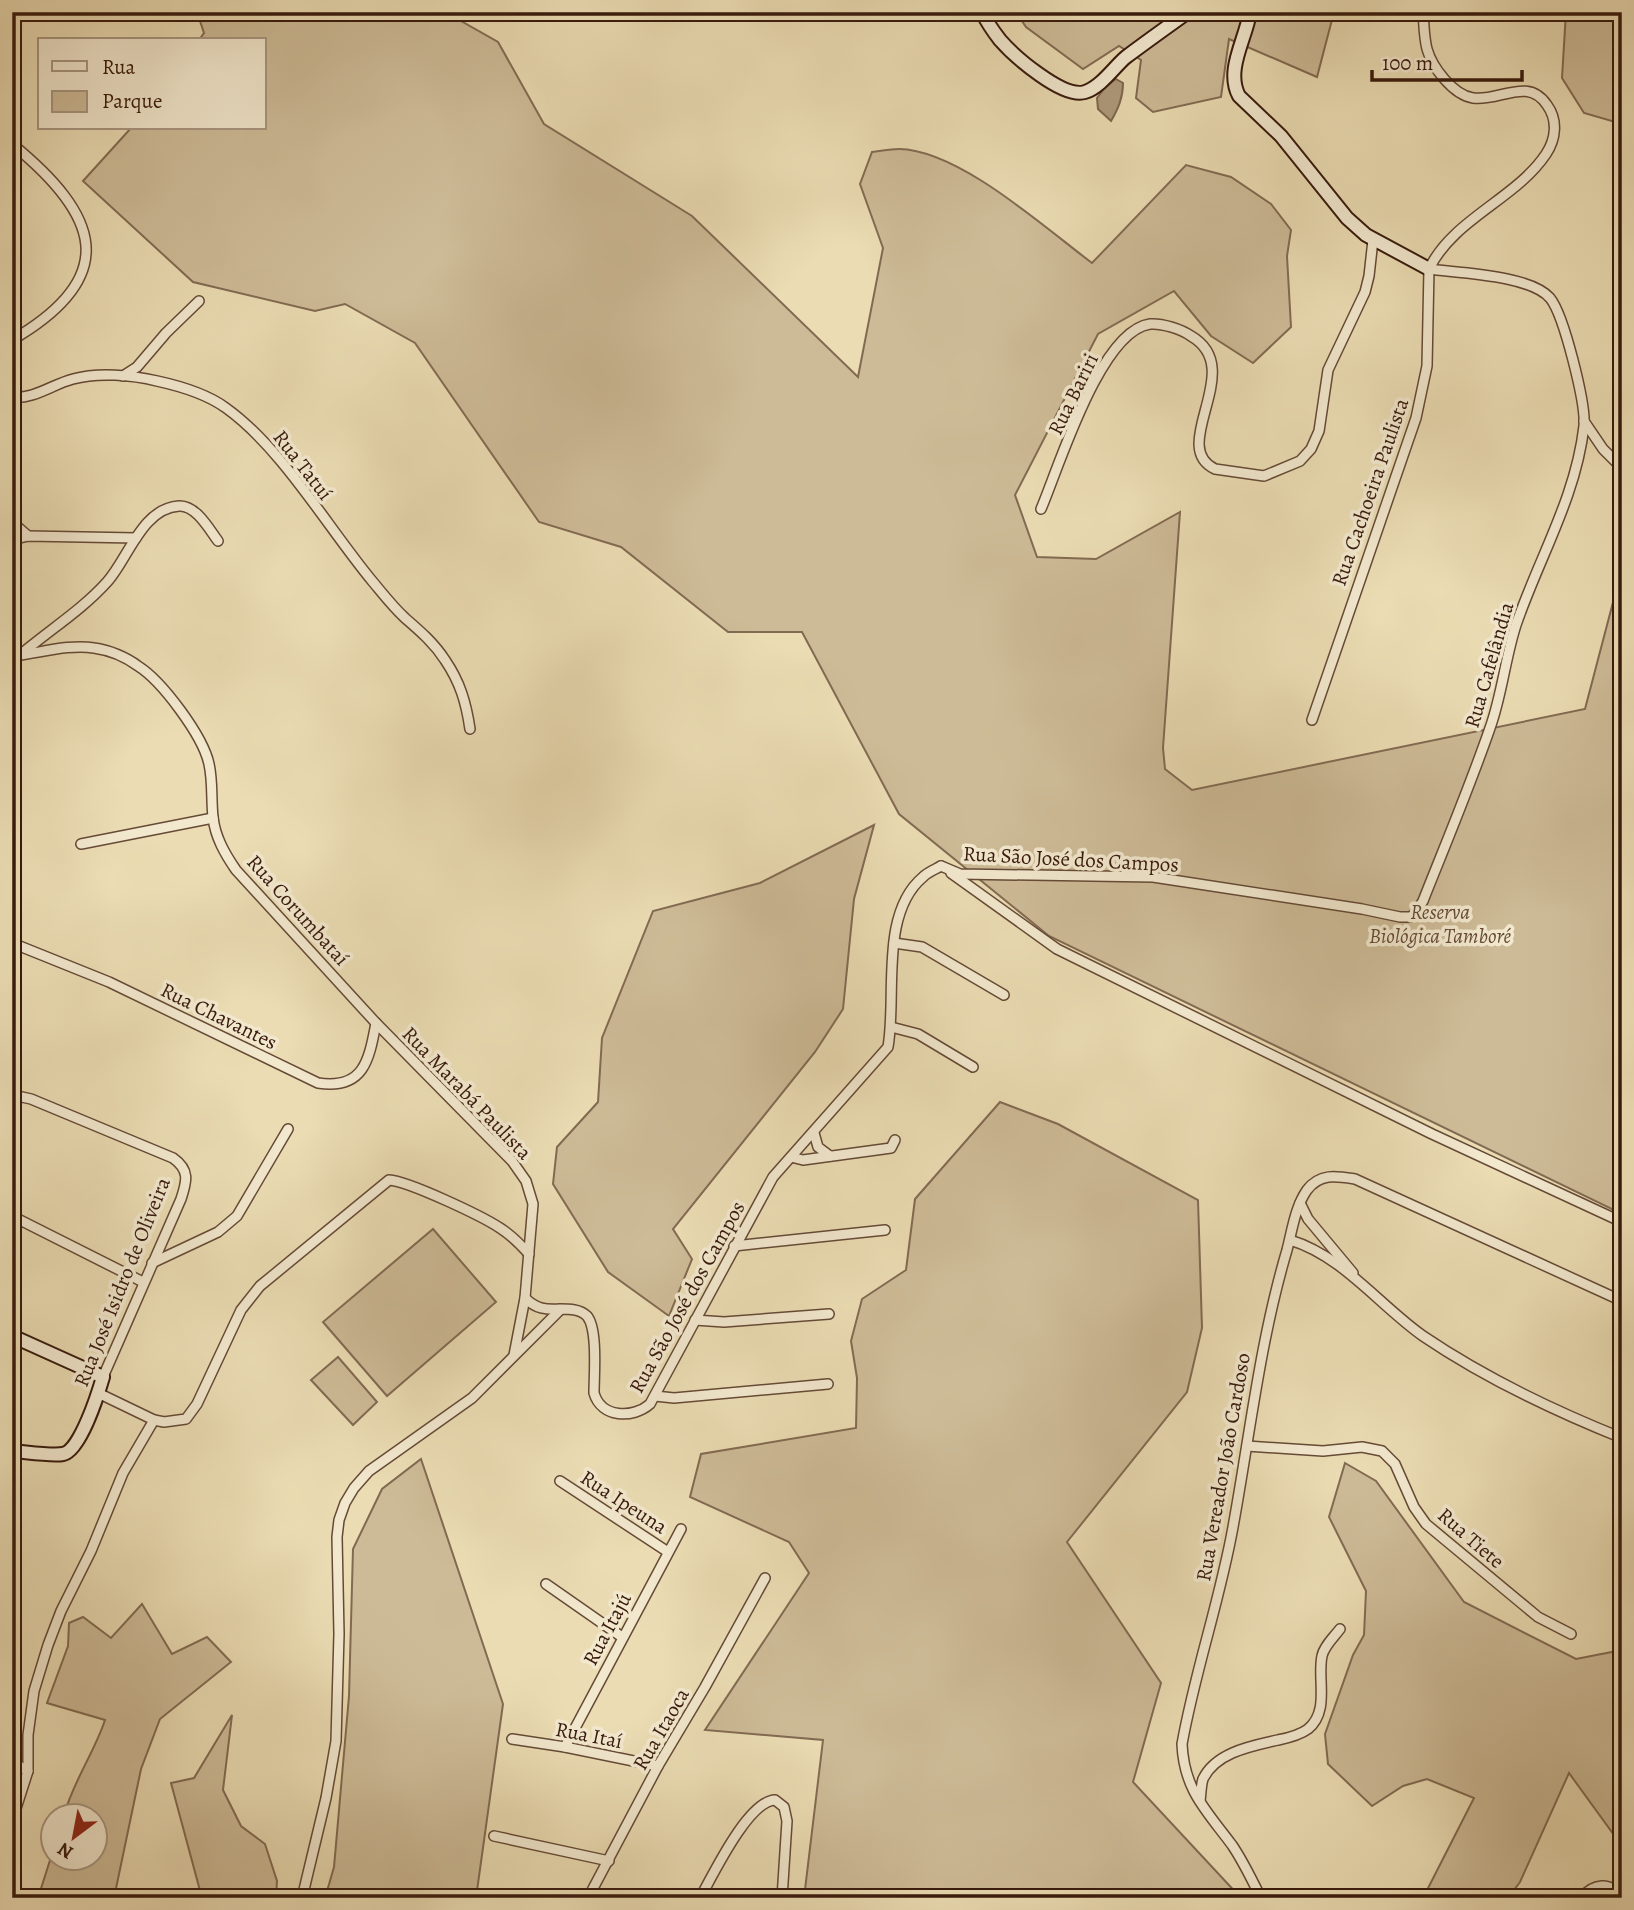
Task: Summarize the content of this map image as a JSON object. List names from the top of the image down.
{
  "streets": {
    "street": [
      "Rua Bariri",
      "Rua Tatuí",
      "Rua Cachoeira Paulista",
      "Rua Cafelândia",
      "Rua São José dos Campos",
      "Rua Corumbataí",
      "Rua Chavantes",
      "Rua Marabá Paulista",
      "Rua José Isidro de Oliveira",
      "Rua Vereador João Cardoso",
      "Rua Ipeuna",
      "Rua Tiete",
      "Rua Itajú",
      "Rua Itaoca",
      "Rua Itaí"
    ]
  },
  "crossings": [
    ["Rua Cachoeira Paulista", "Rua Cafelândia"],
    ["Rua Cafelândia", "Rua São José dos Campos"],
    ["Rua São José dos Campos", "Rua Marabá Paulista"],
    ["Rua Corumbataí", "Rua Chavantes"],
    ["Rua Corumbataí", "Rua Marabá Paulista"],
    ["Rua Chavantes", "Rua Marabá Paulista"],
    ["Rua Vereador João Cardoso", "Rua Tiete"],
    ["Rua Ipeuna", "Rua Itajú"],
    ["Rua Itajú", "Rua Itaí"],
    ["Rua Itaoca", "Rua Itaí"]
  ],
  "parks": ["Reserva Biológica Tamboré"],
  "legend": ["Rua", "Parque"],
  "scale_bar": "100 m",
  "north": "bottom left"
}
